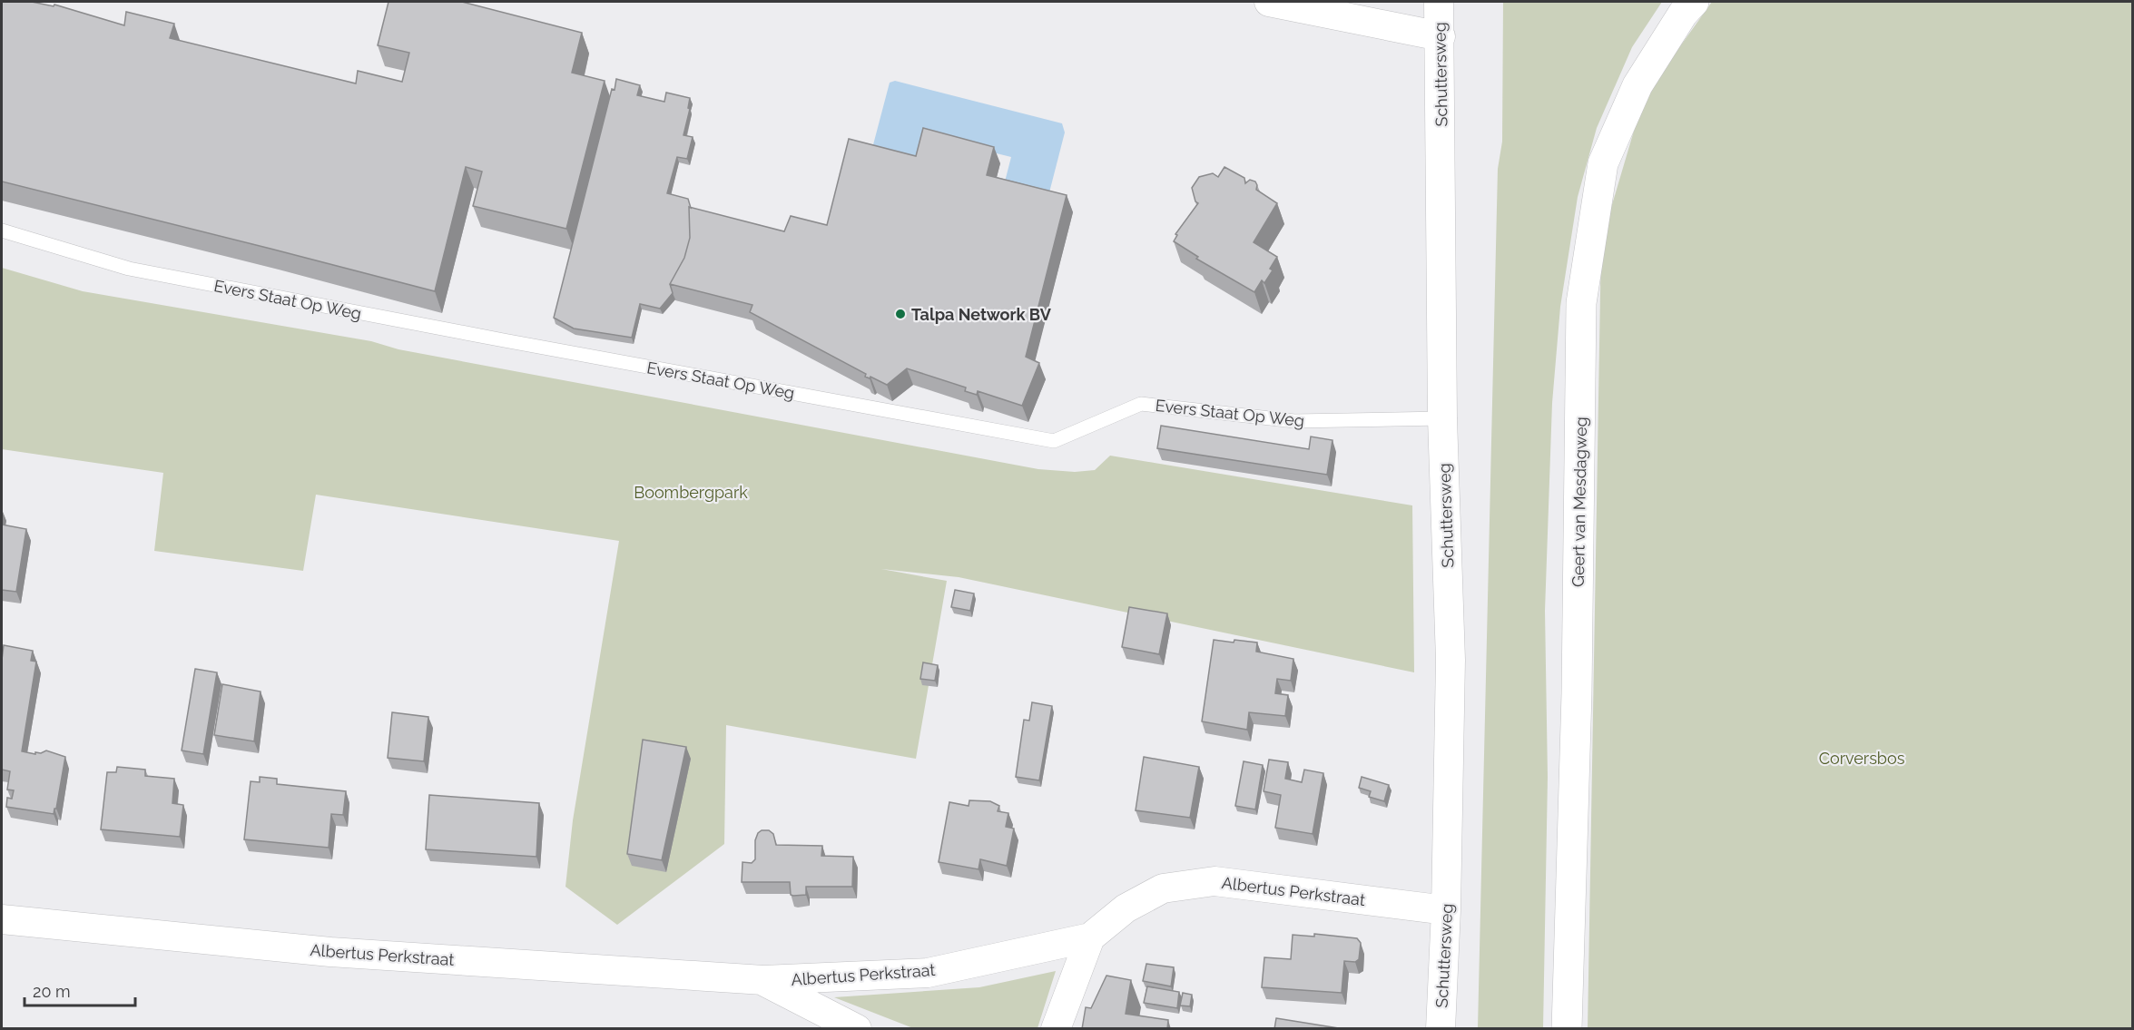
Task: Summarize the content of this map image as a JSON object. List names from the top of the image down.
{
  "streets": {
    "main road": ["Geert van Mesdagweg"],
    "street": ["Schuttersweg", "Albertus Perkstraat"],
    "lane": ["Evers Staat Op Weg"]
  },
  "crossings": [
    ["Schuttersweg", "Evers Staat Op Weg"],
    ["Schuttersweg", "Albertus Perkstraat"]
  ],
  "parks": ["Boombergpark", "Corversbos"],
  "places": ["Talpa Network BV"],
  "scale_bar": "20 m"
}
